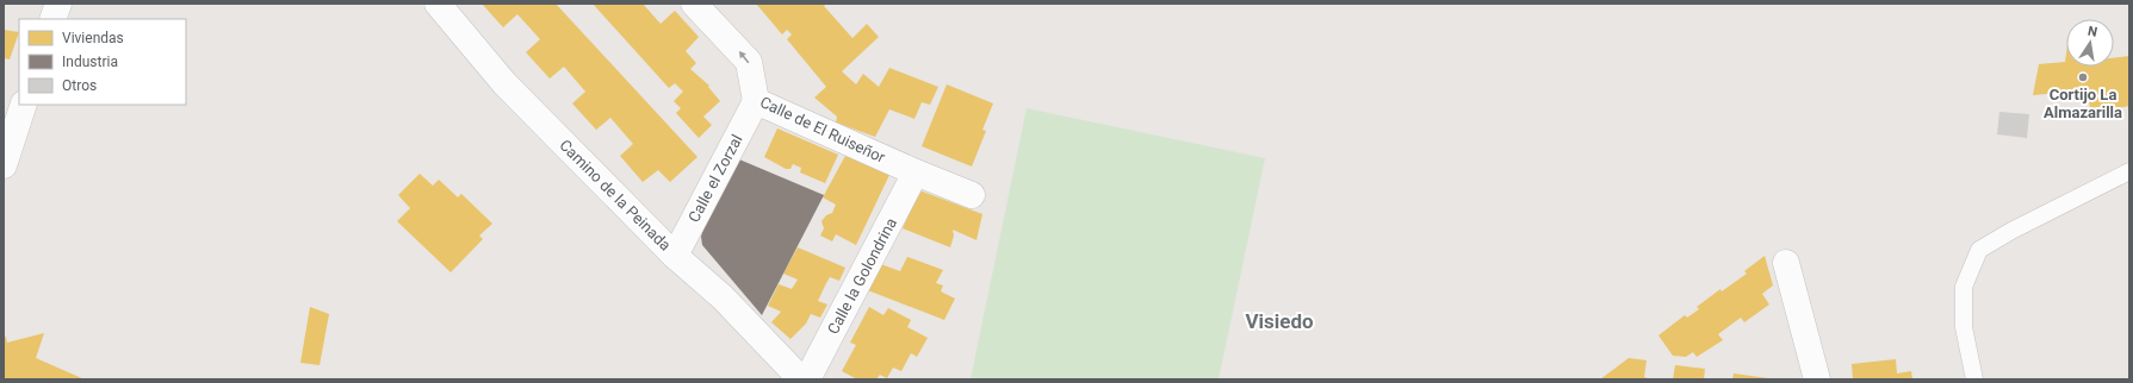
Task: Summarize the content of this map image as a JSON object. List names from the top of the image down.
{
  "streets": {
    "street": [
      "Calle de El Ruiseñor",
      "Calle el Zorzal",
      "Camino de la Peinada",
      "Calle la Golondrina"
    ]
  },
  "crossings": [
    ["Calle de El Ruiseñor", "Calle el Zorzal"],
    ["Calle de El Ruiseñor", "Calle la Golondrina"],
    ["Calle el Zorzal", "Camino de la Peinada"]
  ],
  "districts": ["Visiedo"],
  "places": ["Cortijo La Almazarilla"],
  "legend": ["Viviendas", "Industria", "Otros"],
  "north": "top"
}
